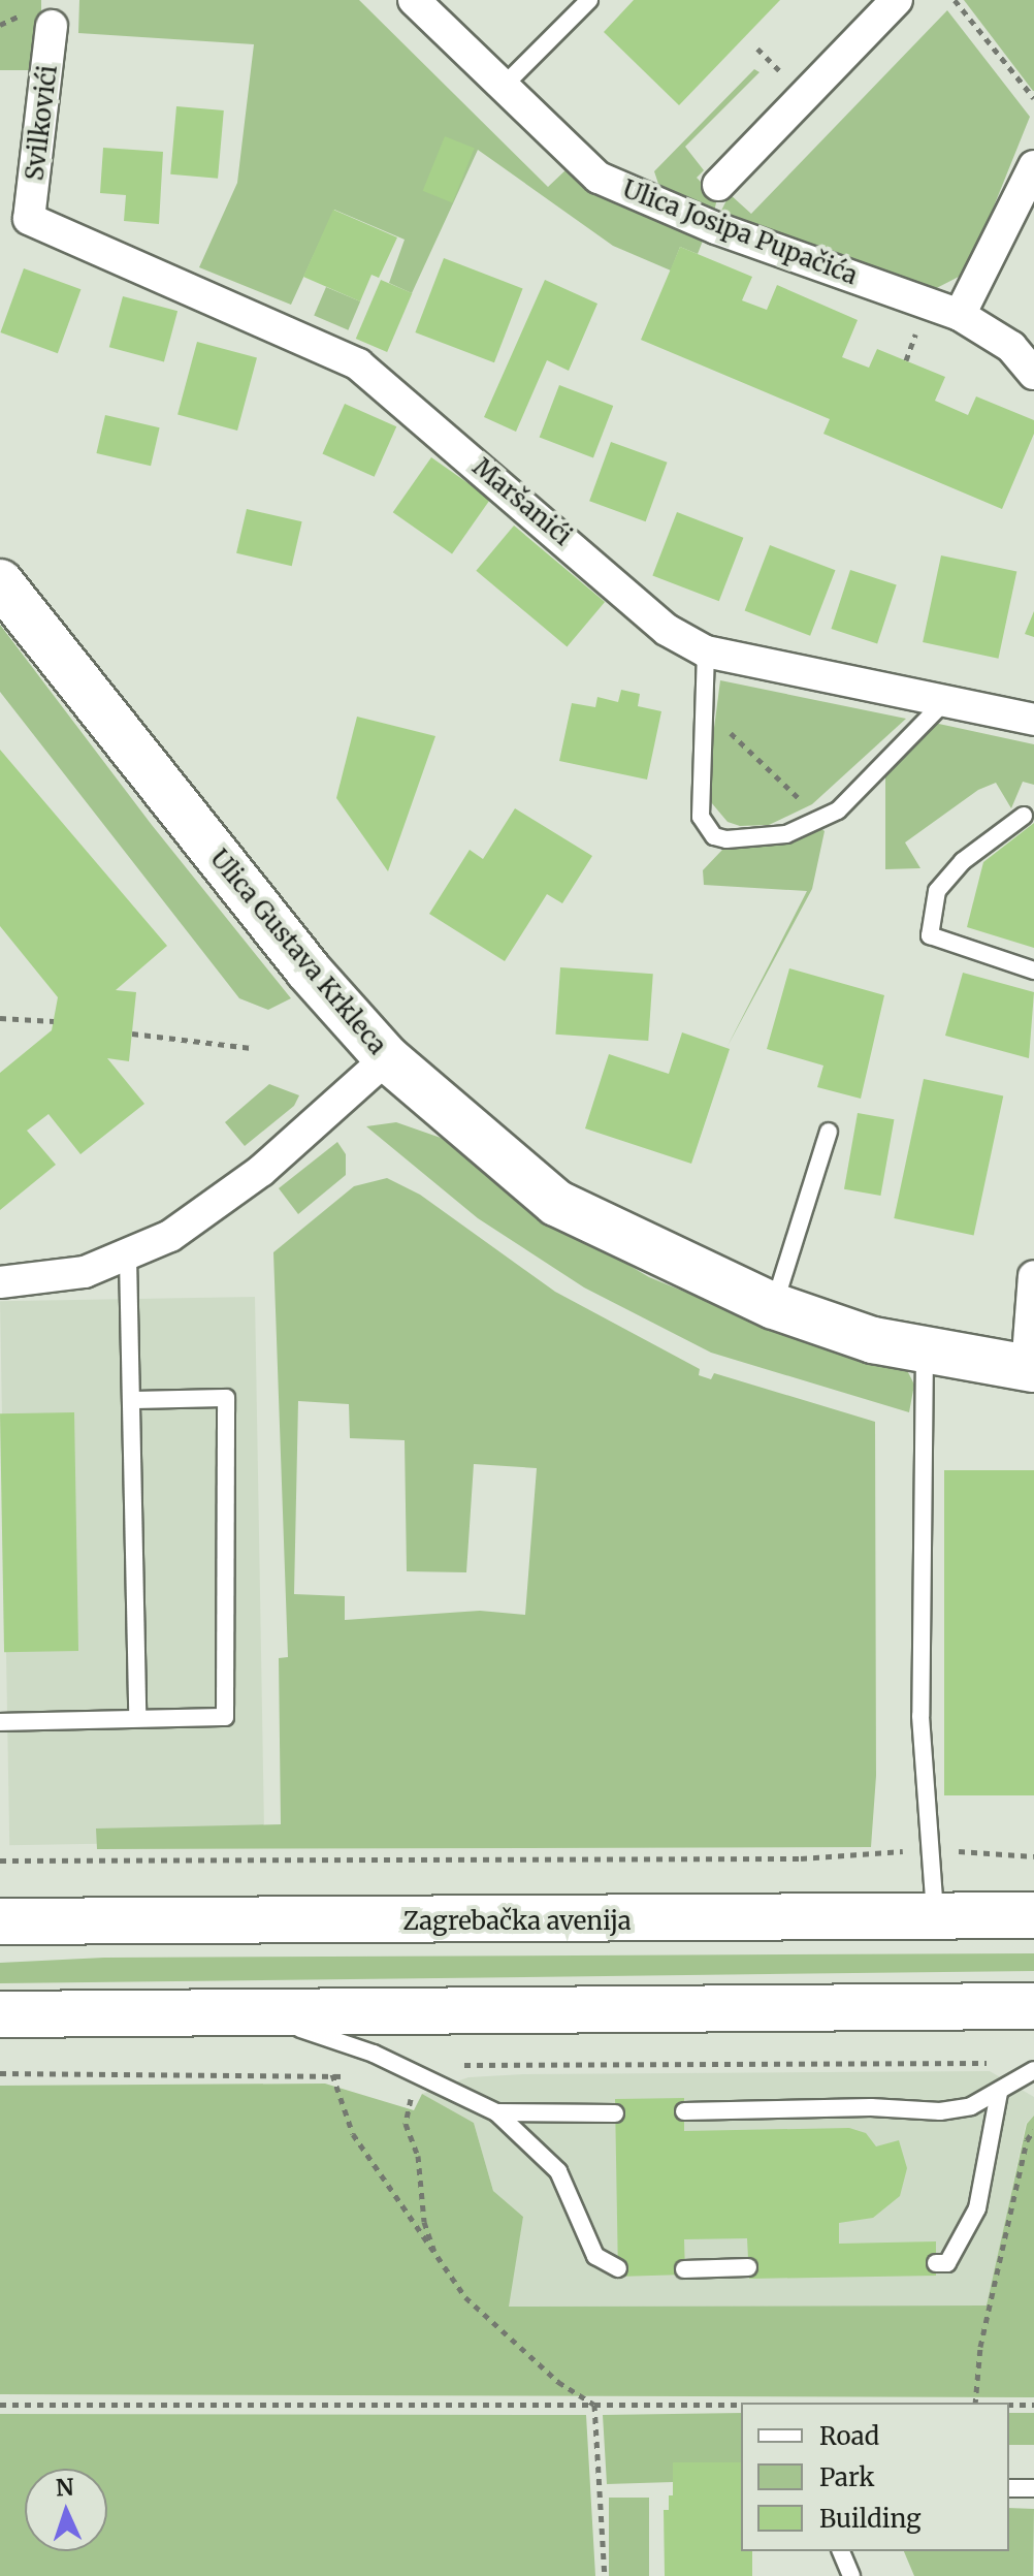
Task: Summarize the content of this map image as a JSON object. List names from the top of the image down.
{
  "streets": {
    "main road": ["Ulica Gustava Krkleca", "Zagrebačka avenija"],
    "street": ["Svilkovići", "Ulica Josipa Pupačića", "Maršanići"]
  },
  "crossings": [
    ["Svilkovići", "Maršanići"]
  ],
  "legend": ["Road", "Park", "Building"],
  "north": "top"
}
